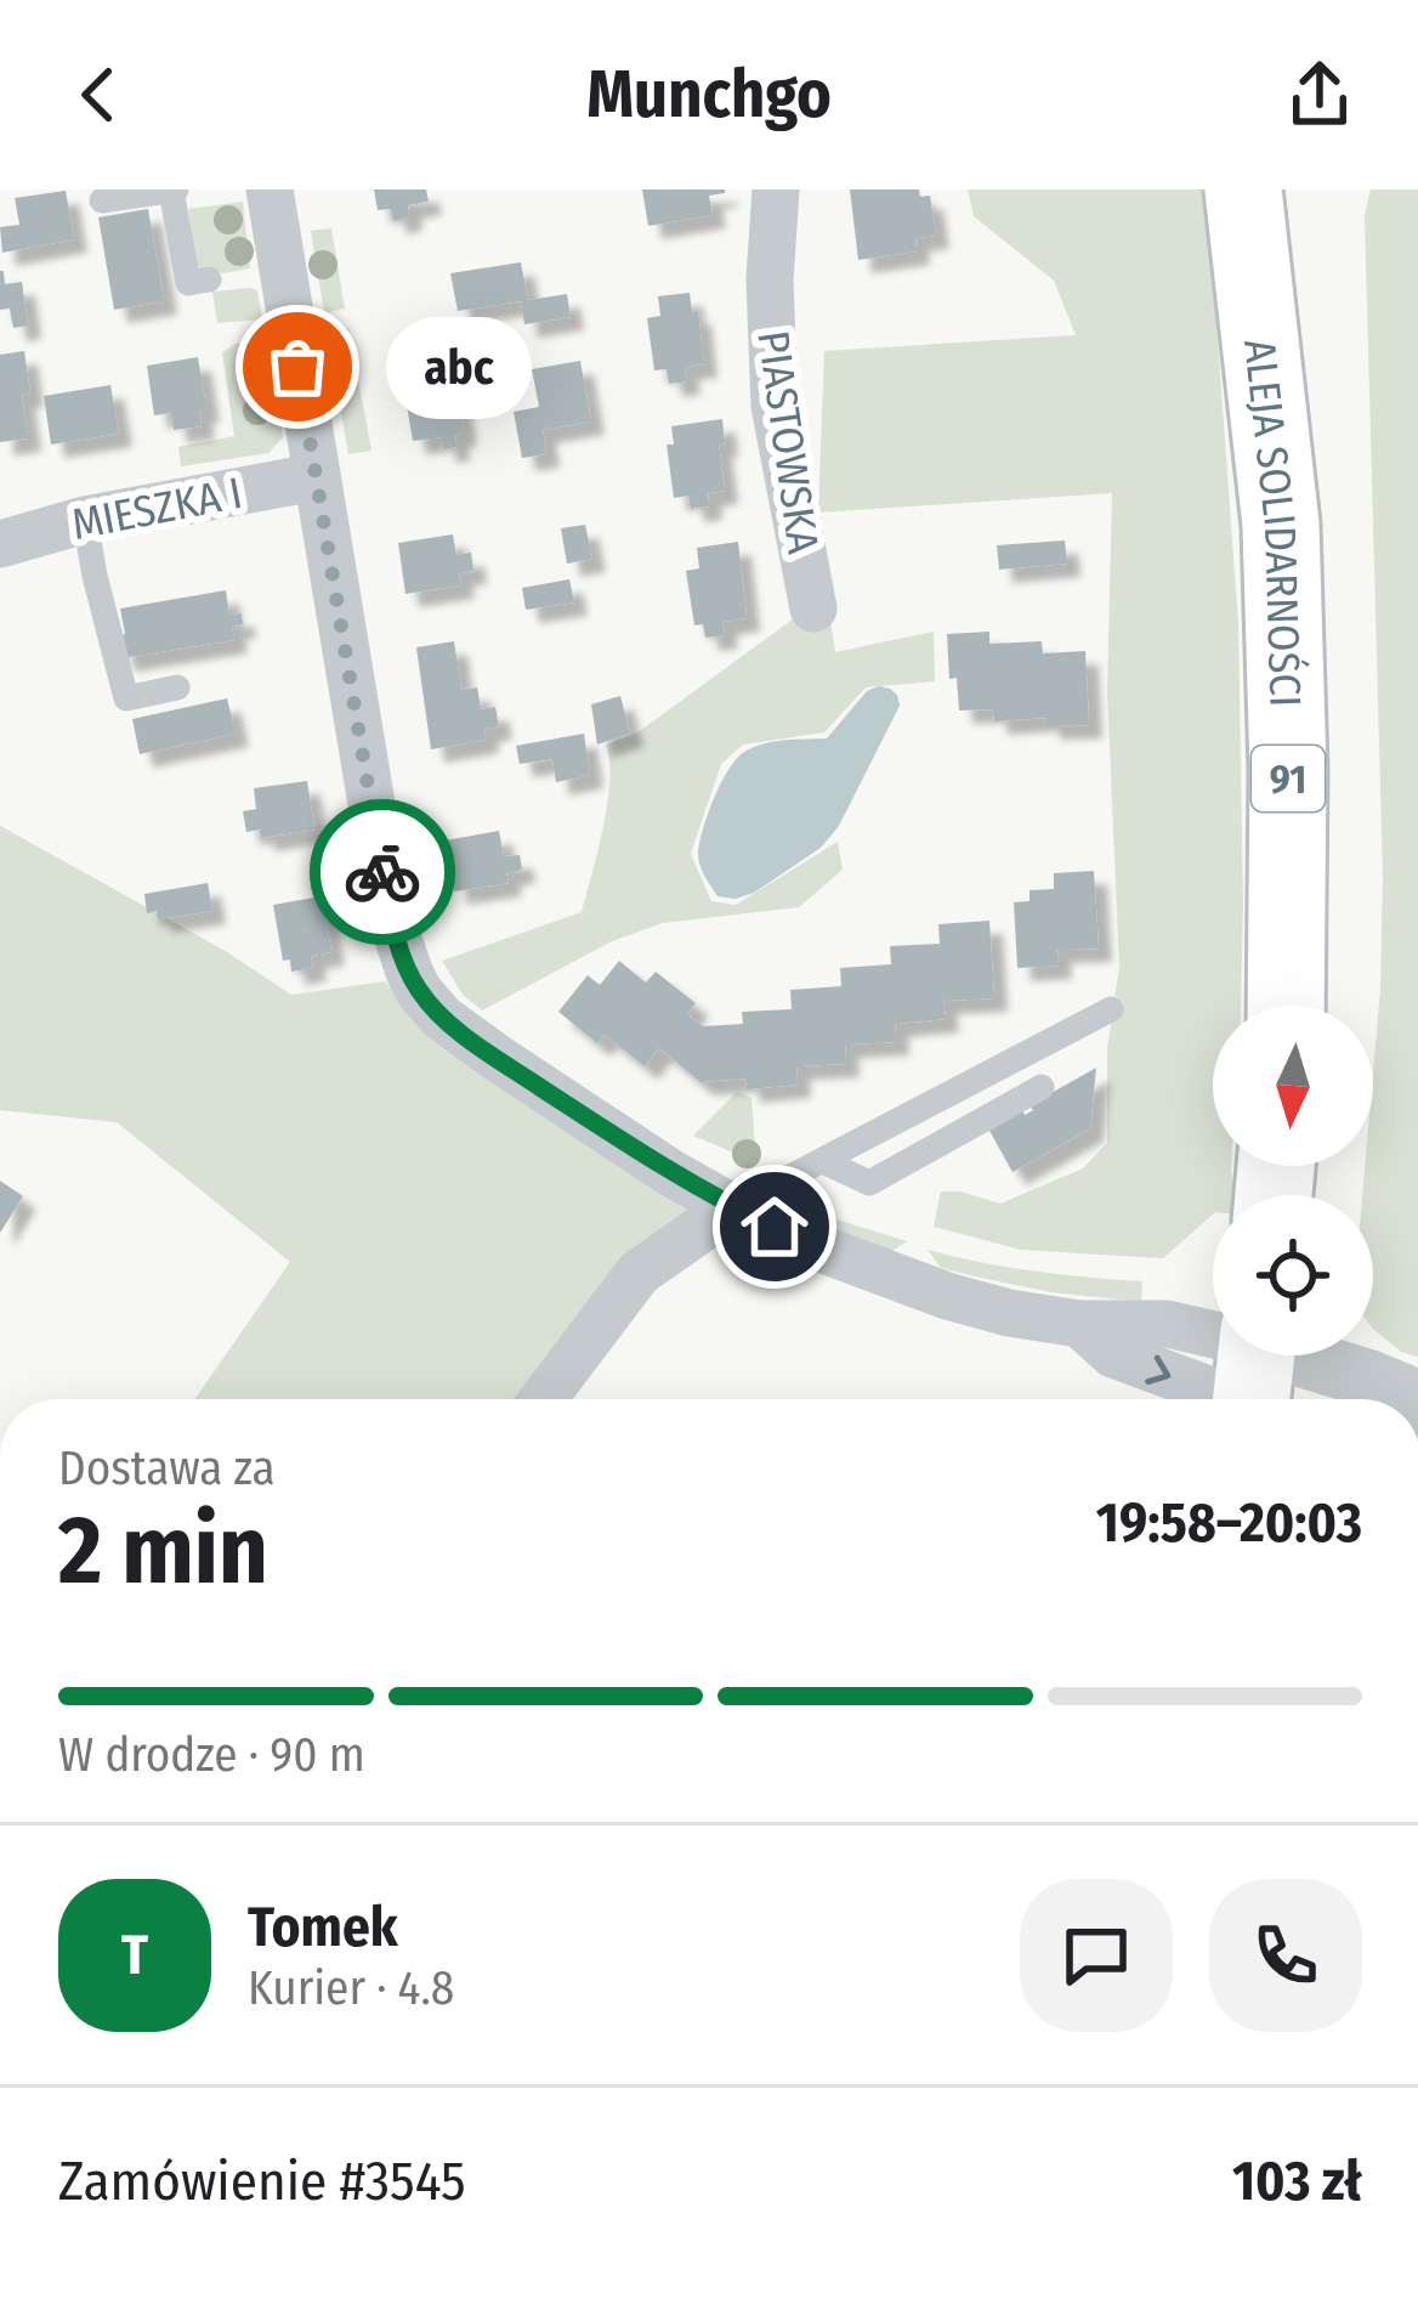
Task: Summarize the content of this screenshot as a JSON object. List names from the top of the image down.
{
  "streets": {
    "main road": ["ALEJA SOLIDARNOŚCI", "91"],
    "street": ["PIASTOWSKA", "MIESZKA I"]
  },
  "places": ["abc"],
  "north": "bottom",
  "page": {
    "header": "Munchgo",
    "bubble": "abc",
    "heading": ["2 min", "Dostawa za", "19:58–20:03"],
    "panel": [
      "Tomek",
      "Kurier · 4.8",
      "Zamówienie #3545",
      "103 zł"
    ],
    "bar": "W drodze · 90 m",
    "round": "T"
  }
}
